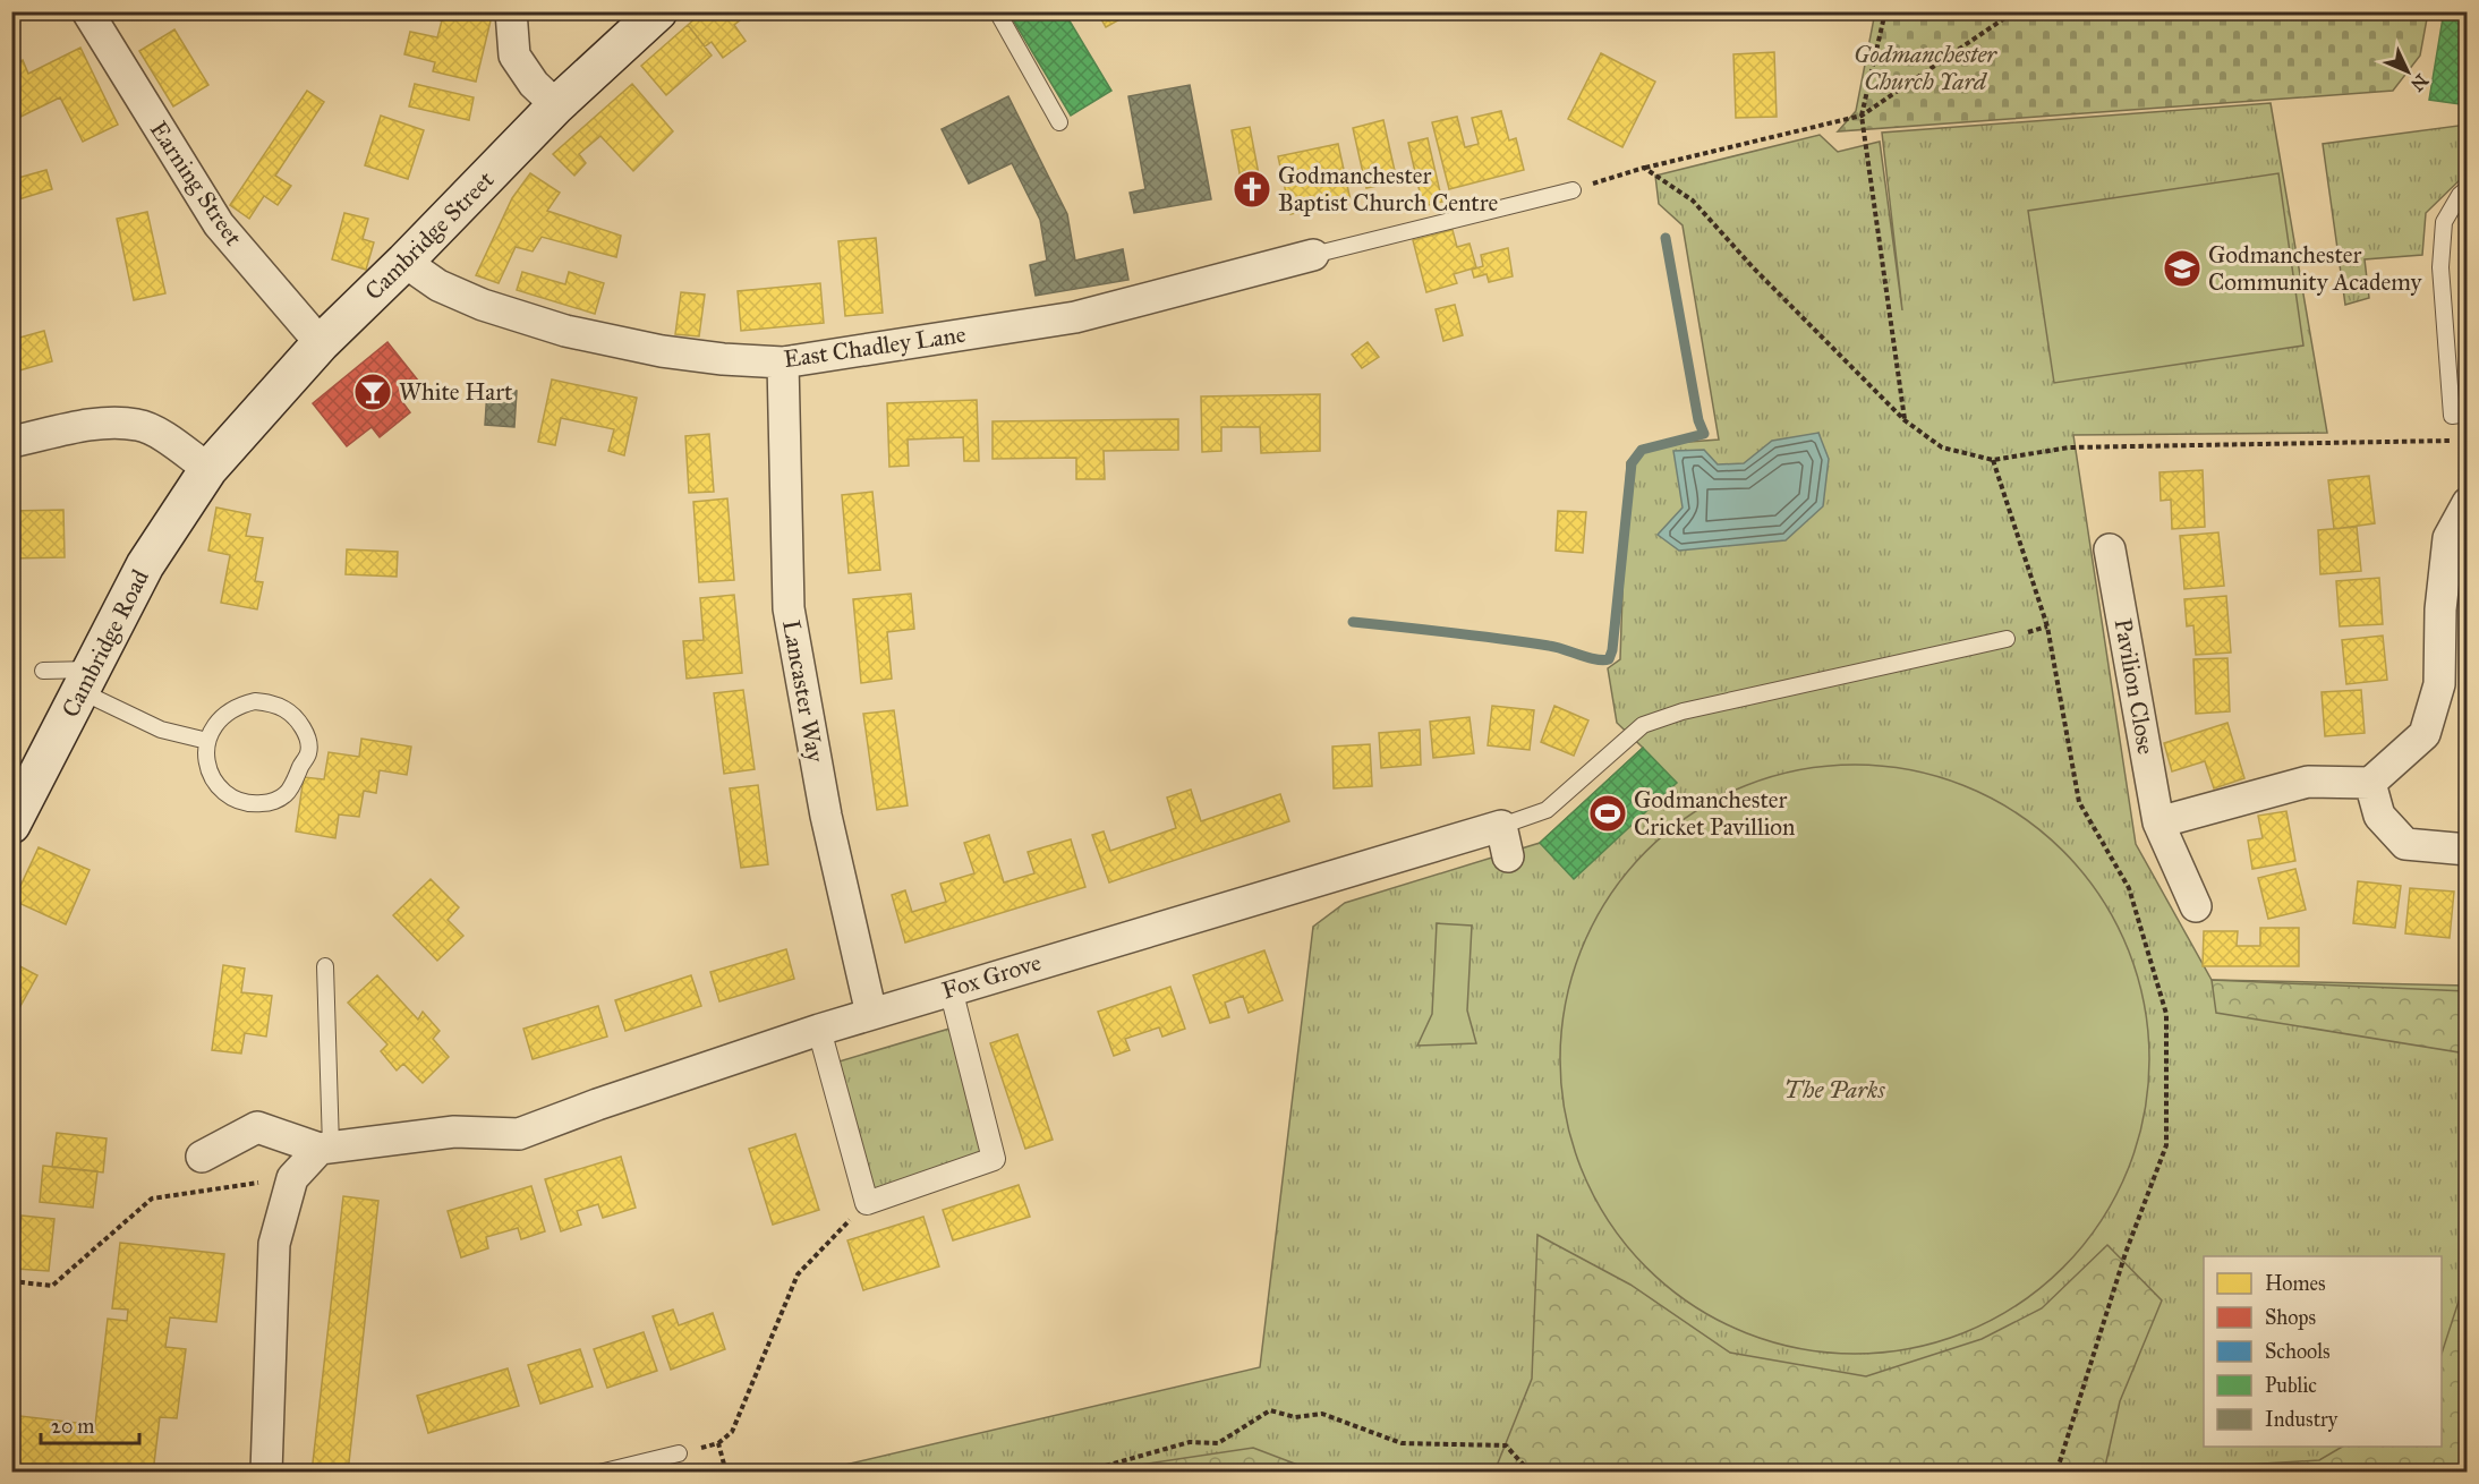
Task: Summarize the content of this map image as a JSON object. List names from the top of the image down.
{
  "streets": {
    "main road": ["Cambridge Street", "Cambridge Road"],
    "street": [
      "Earning Street",
      "East Chadley Lane",
      "Pavilion Close",
      "Lancaster Way",
      "Fox Grove"
    ]
  },
  "crossings": [
    ["Earning Street", "Cambridge Street"],
    ["Cambridge Street", "East Chadley Lane"],
    ["Cambridge Street", "Cambridge Road"],
    ["East Chadley Lane", "Lancaster Way"],
    ["Lancaster Way", "Fox Grove"]
  ],
  "parks": ["Godmanchester Church Yard", "The Parks"],
  "places": {
    "church": ["Godmanchester Baptist Church Centre"],
    "school or university": ["Godmanchester Community Academy"],
    "bar": ["White Hart"],
    "sports": ["Godmanchester Cricket Pavillion"]
  },
  "legend": [
    "Homes",
    "Shops",
    "Schools",
    "Public",
    "Industry"
  ],
  "scale_bar": "20 m",
  "north": "bottom right"
}
